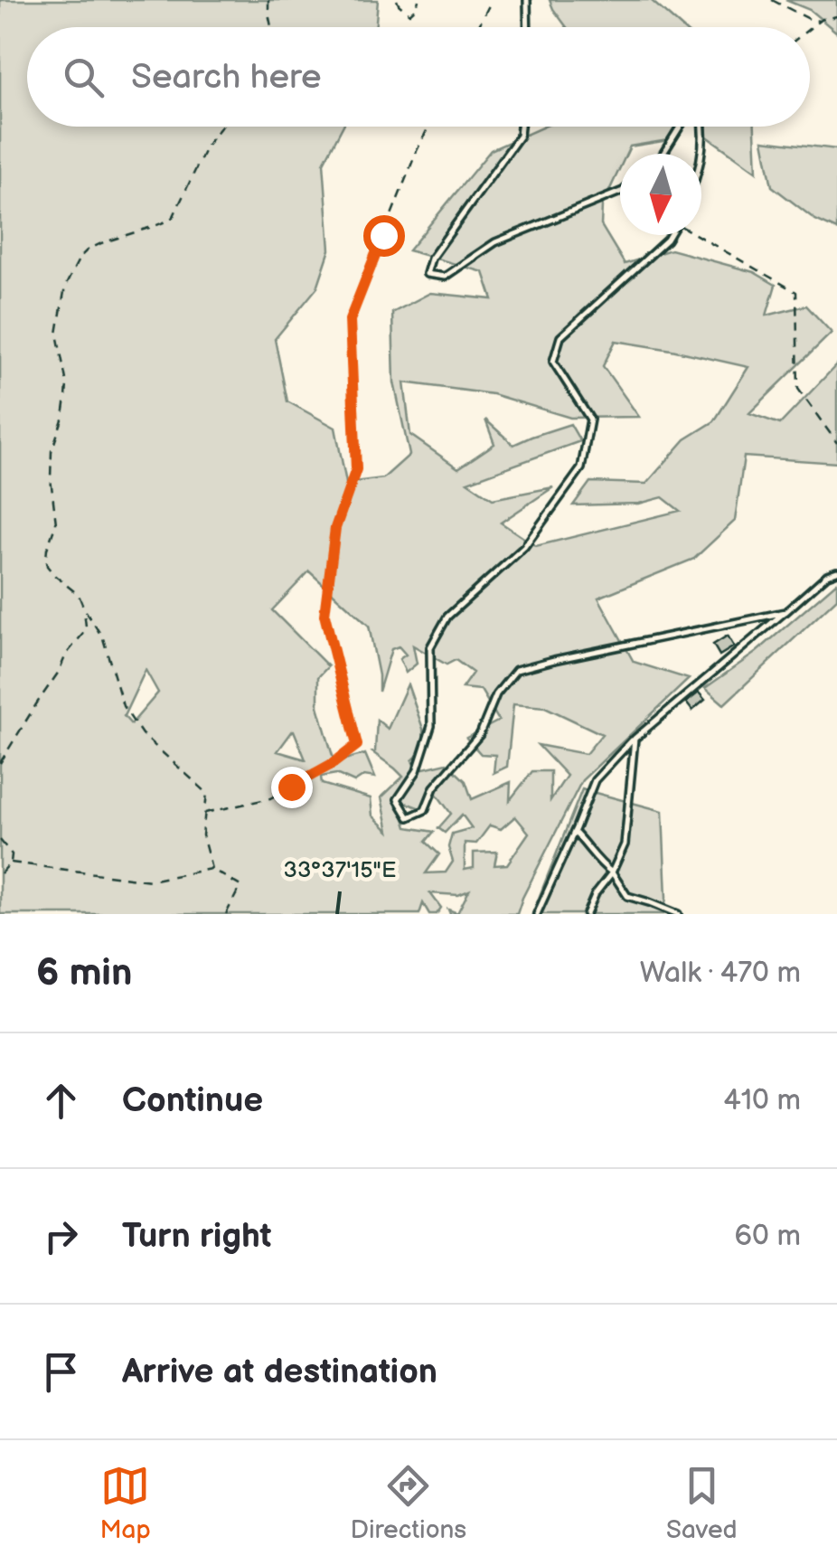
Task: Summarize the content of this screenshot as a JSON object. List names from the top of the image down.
{
  "north": "bottom",
  "page": {
    "search": "Search here",
    "heading": ["6 min", "Walk · 470 m"],
    "list": [
      ["Continue", "410 m"],
      ["Turn right", "60 m"],
      "Arrive at destination"
    ],
    "nav": ["Map", "Directions", "Saved"]
  },
  "coordinates": ["33°37'15\"E"]
}
